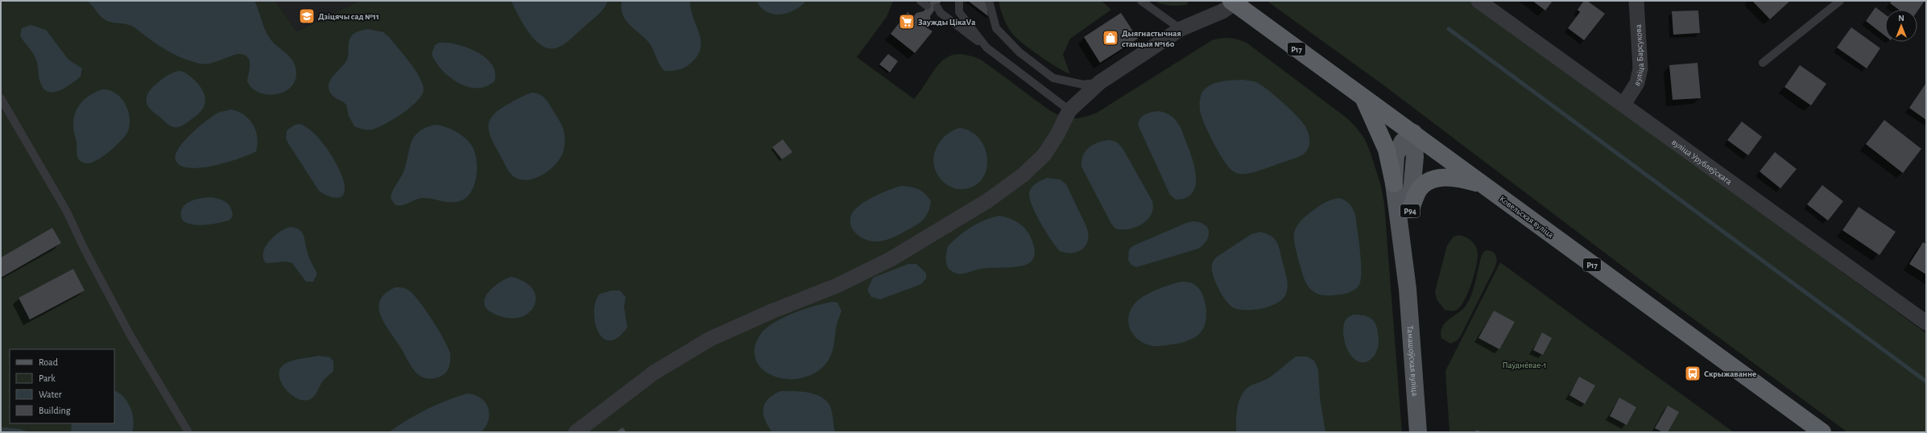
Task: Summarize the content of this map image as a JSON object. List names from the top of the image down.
{
  "streets": {
    "highway": ["Р17", "Р94", "Ковельская вуліца"],
    "main road": ["Тамашоўская вуліца"],
    "street": ["вуліца Барсукова", "вуліца Урублеўскага"]
  },
  "crossings": [
    ["вуліца Барсукова", "вуліца Урублеўскага"],
    ["Р94", "Ковельская вуліца"],
    ["Р94", "Тамашоўская вуліца"],
    ["Ковельская вуліца", "Тамашоўская вуліца"]
  ],
  "parks": ["Паўднёвае-1"],
  "places": {
    "school or university": ["Дзіцячы сад №11"],
    "supermarket": ["Заужды ЦікаVа"],
    "shop": ["Дыягнастычная станцыя №160"],
    "bus stop": ["Скрыжаванне"]
  },
  "legend": [
    "Road",
    "Park",
    "Water",
    "Building"
  ],
  "north": "top"
}
